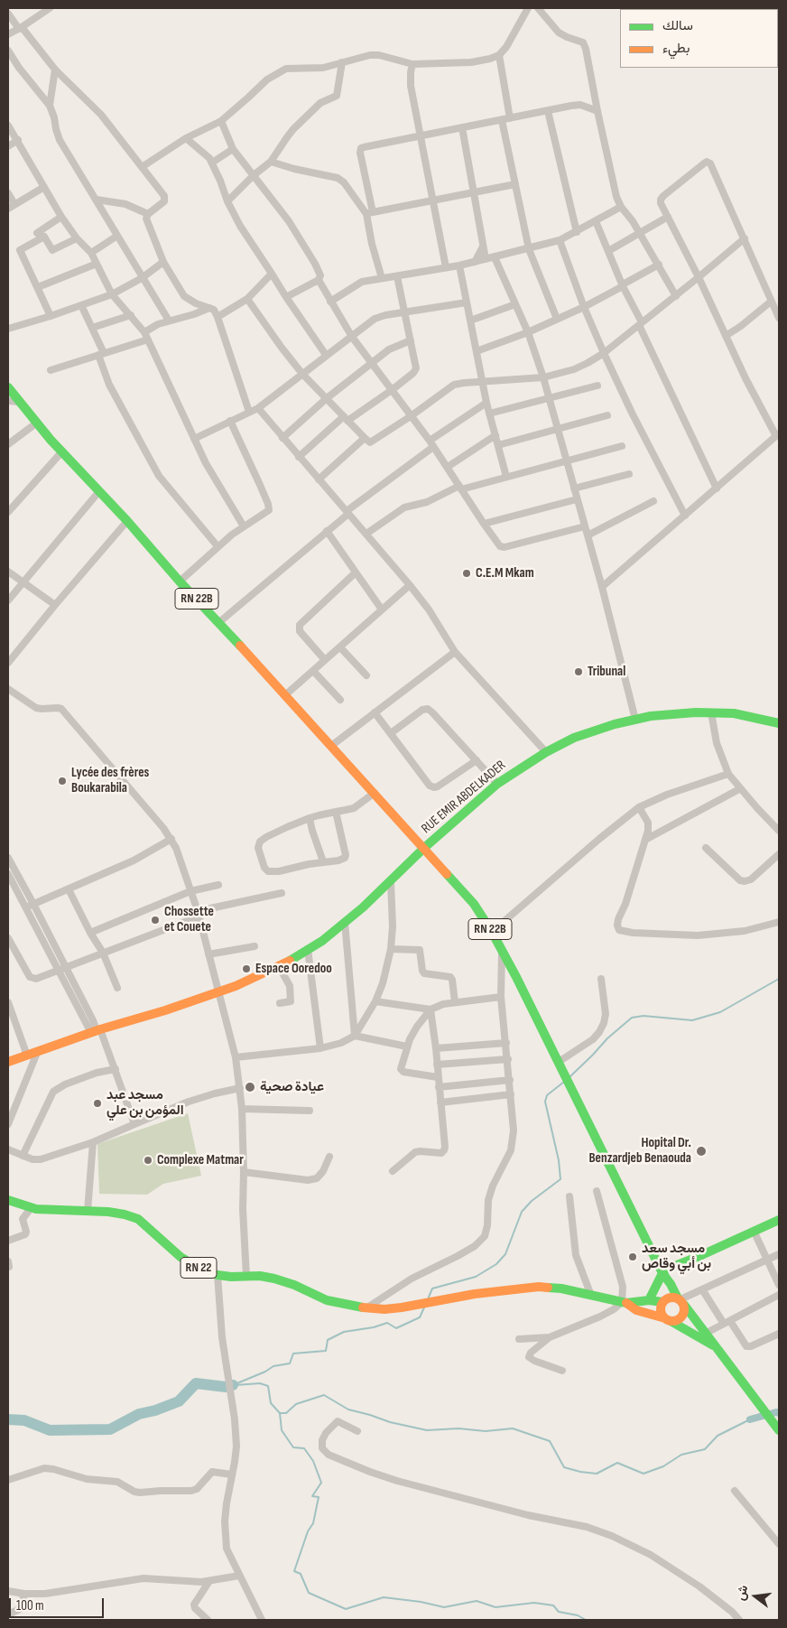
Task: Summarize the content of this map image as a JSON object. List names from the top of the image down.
{
  "streets": {
    "main road": ["RN 22B", "RUE EMIR ABDELKADER", "RN 22"]
  },
  "crossings": [
    ["RN 22B", "RUE EMIR ABDELKADER"],
    ["RN 22B", "RN 22"]
  ],
  "places": [
    "C.E.M Mkam",
    "Tribunal",
    "Lycée des frères Boukarabila",
    "Chossette et Couete",
    "Espace Ooredoo",
    "عيادة صحية",
    "مسجد عبد المؤمن بن علي",
    "Hopital Dr. Benzardjeb Benaouda",
    "Complexe Matmar",
    "مسجد سعد بن أبي وقاص"
  ],
  "legend": ["سالك", "بطيء"],
  "scale_bar": "100 m",
  "north": "left"
}
